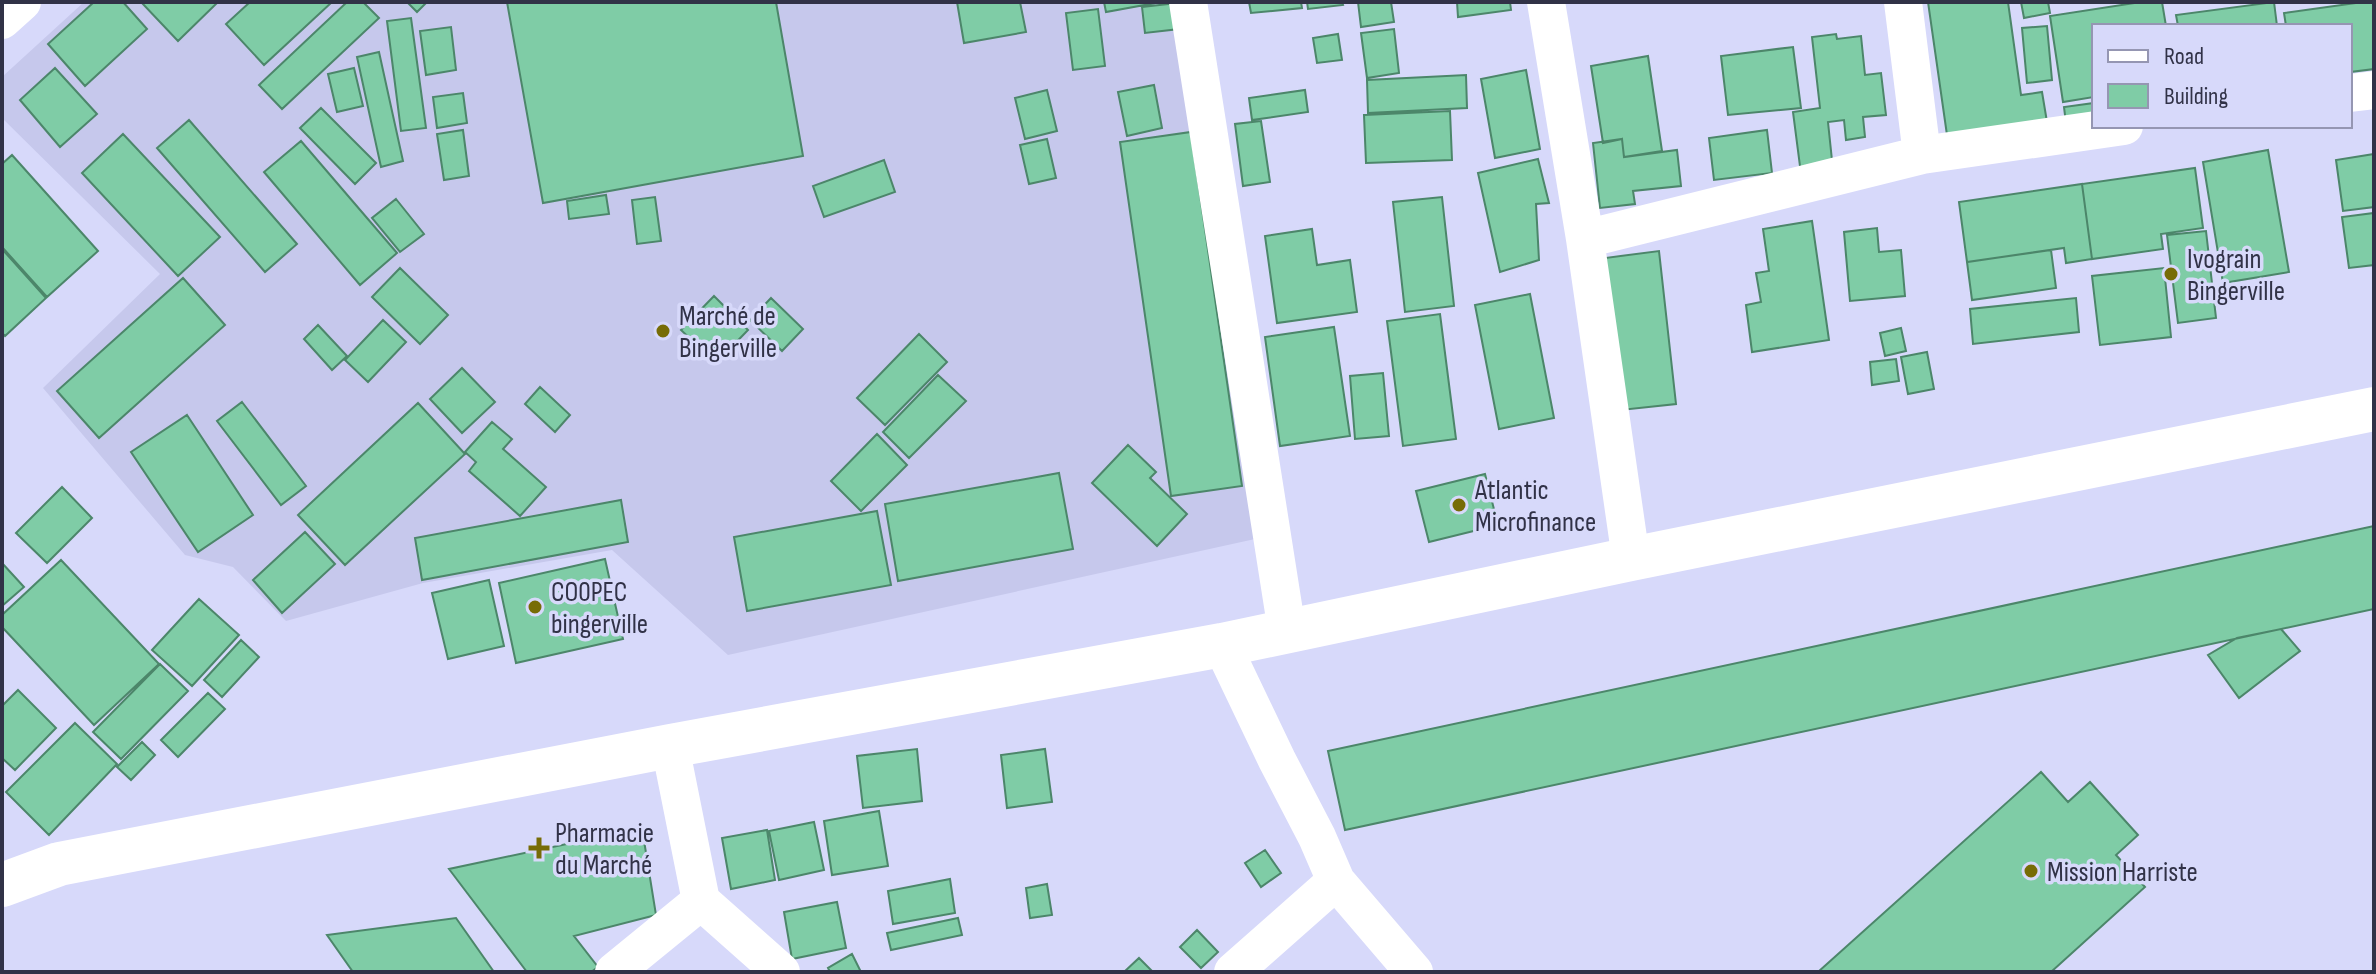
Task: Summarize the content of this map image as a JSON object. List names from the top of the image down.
{
  "places": {
    "other": [
      "Ivograin Bingerville",
      "Marché de Bingerville",
      "Atlantic Microfinance",
      "CO0PEC bingerville",
      "Mission Harriste"
    ],
    "health": ["Pharmacie du Marché"]
  },
  "legend": ["Road", "Building"]
}
